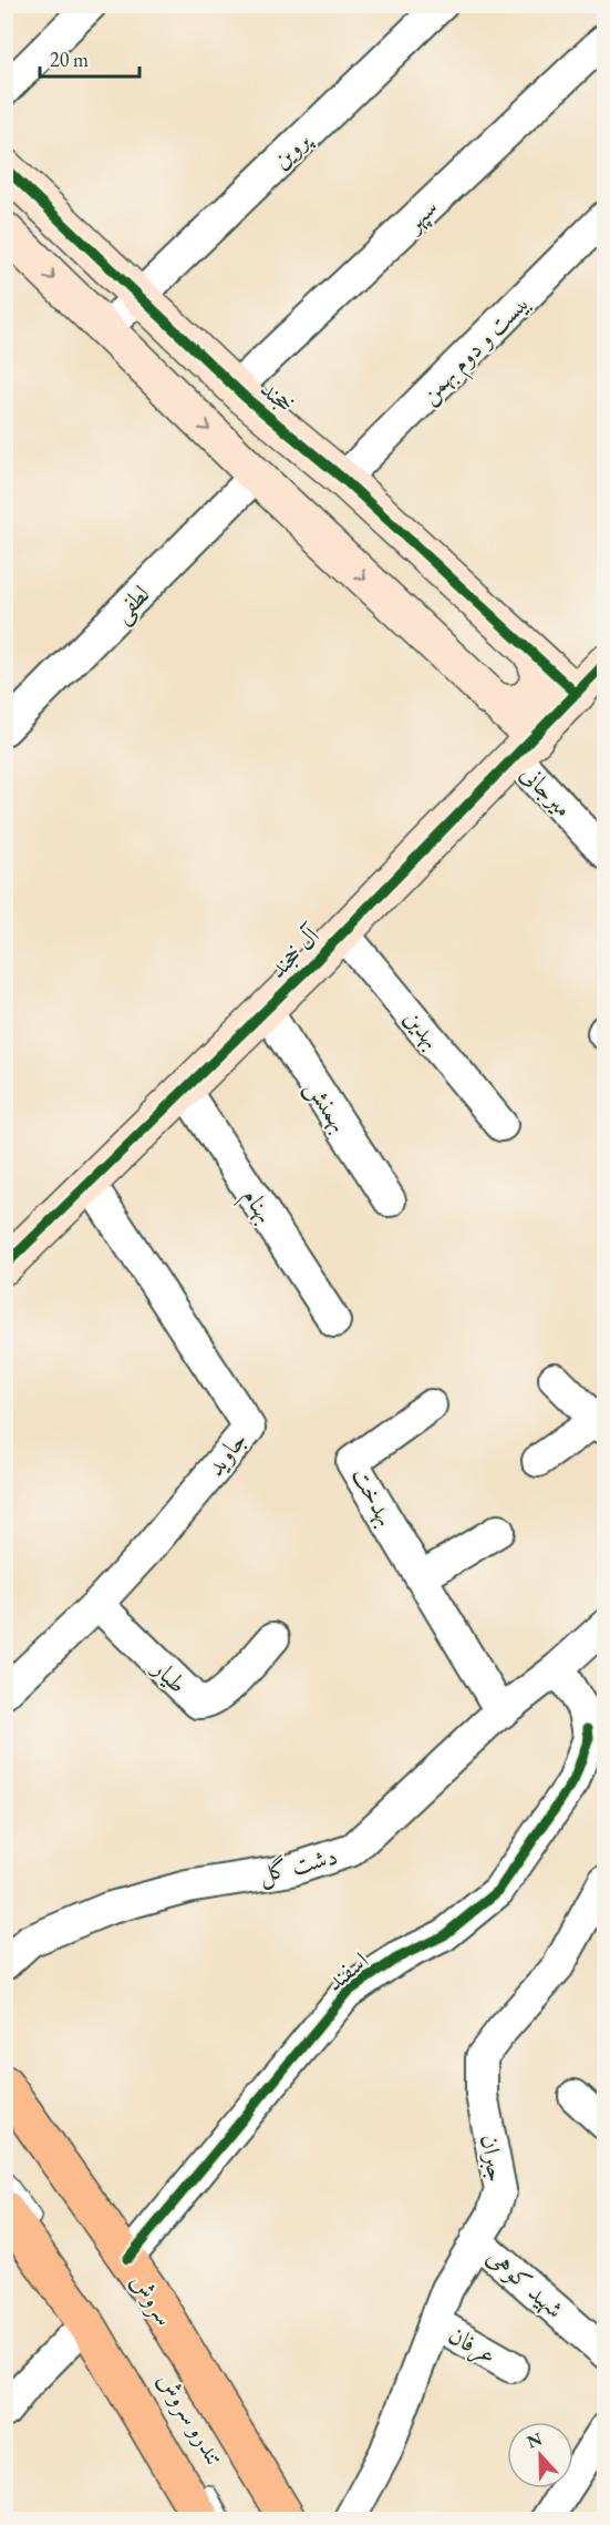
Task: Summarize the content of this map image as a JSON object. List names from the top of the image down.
{
  "streets": {
    "main road": ["سروش"],
    "street": [
      "پروین",
      "سپهر",
      "بیست و دوم بهمن",
      "خجند",
      "لطفی",
      "میرجانی",
      "آل خجند",
      "بهدین",
      "بهمنش",
      "بهنام",
      "جاوید",
      "بهدخت",
      "طیار",
      "دشت گل",
      "اسفند",
      "جبران",
      "شهید کوهی",
      "عرفان"
    ]
  },
  "crossings": [
    ["پروین", "خجند"],
    ["سپهر", "خجند"],
    ["بیست و دوم بهمن", "خجند"],
    ["خجند", "آل خجند"],
    ["میرجانی", "آل خجند"],
    ["آل خجند", "بهدین"],
    ["آل خجند", "بهمنش"],
    ["آل خجند", "بهنام"],
    ["آل خجند", "جاوید"],
    ["جاوید", "طیار"],
    ["بهدخت", "دشت گل"],
    ["اسفند", "سروش"],
    ["جبران", "شهید کوهی"],
    ["جبران", "عرفان"]
  ],
  "scale_bar": "20 m",
  "north": "top"
}
